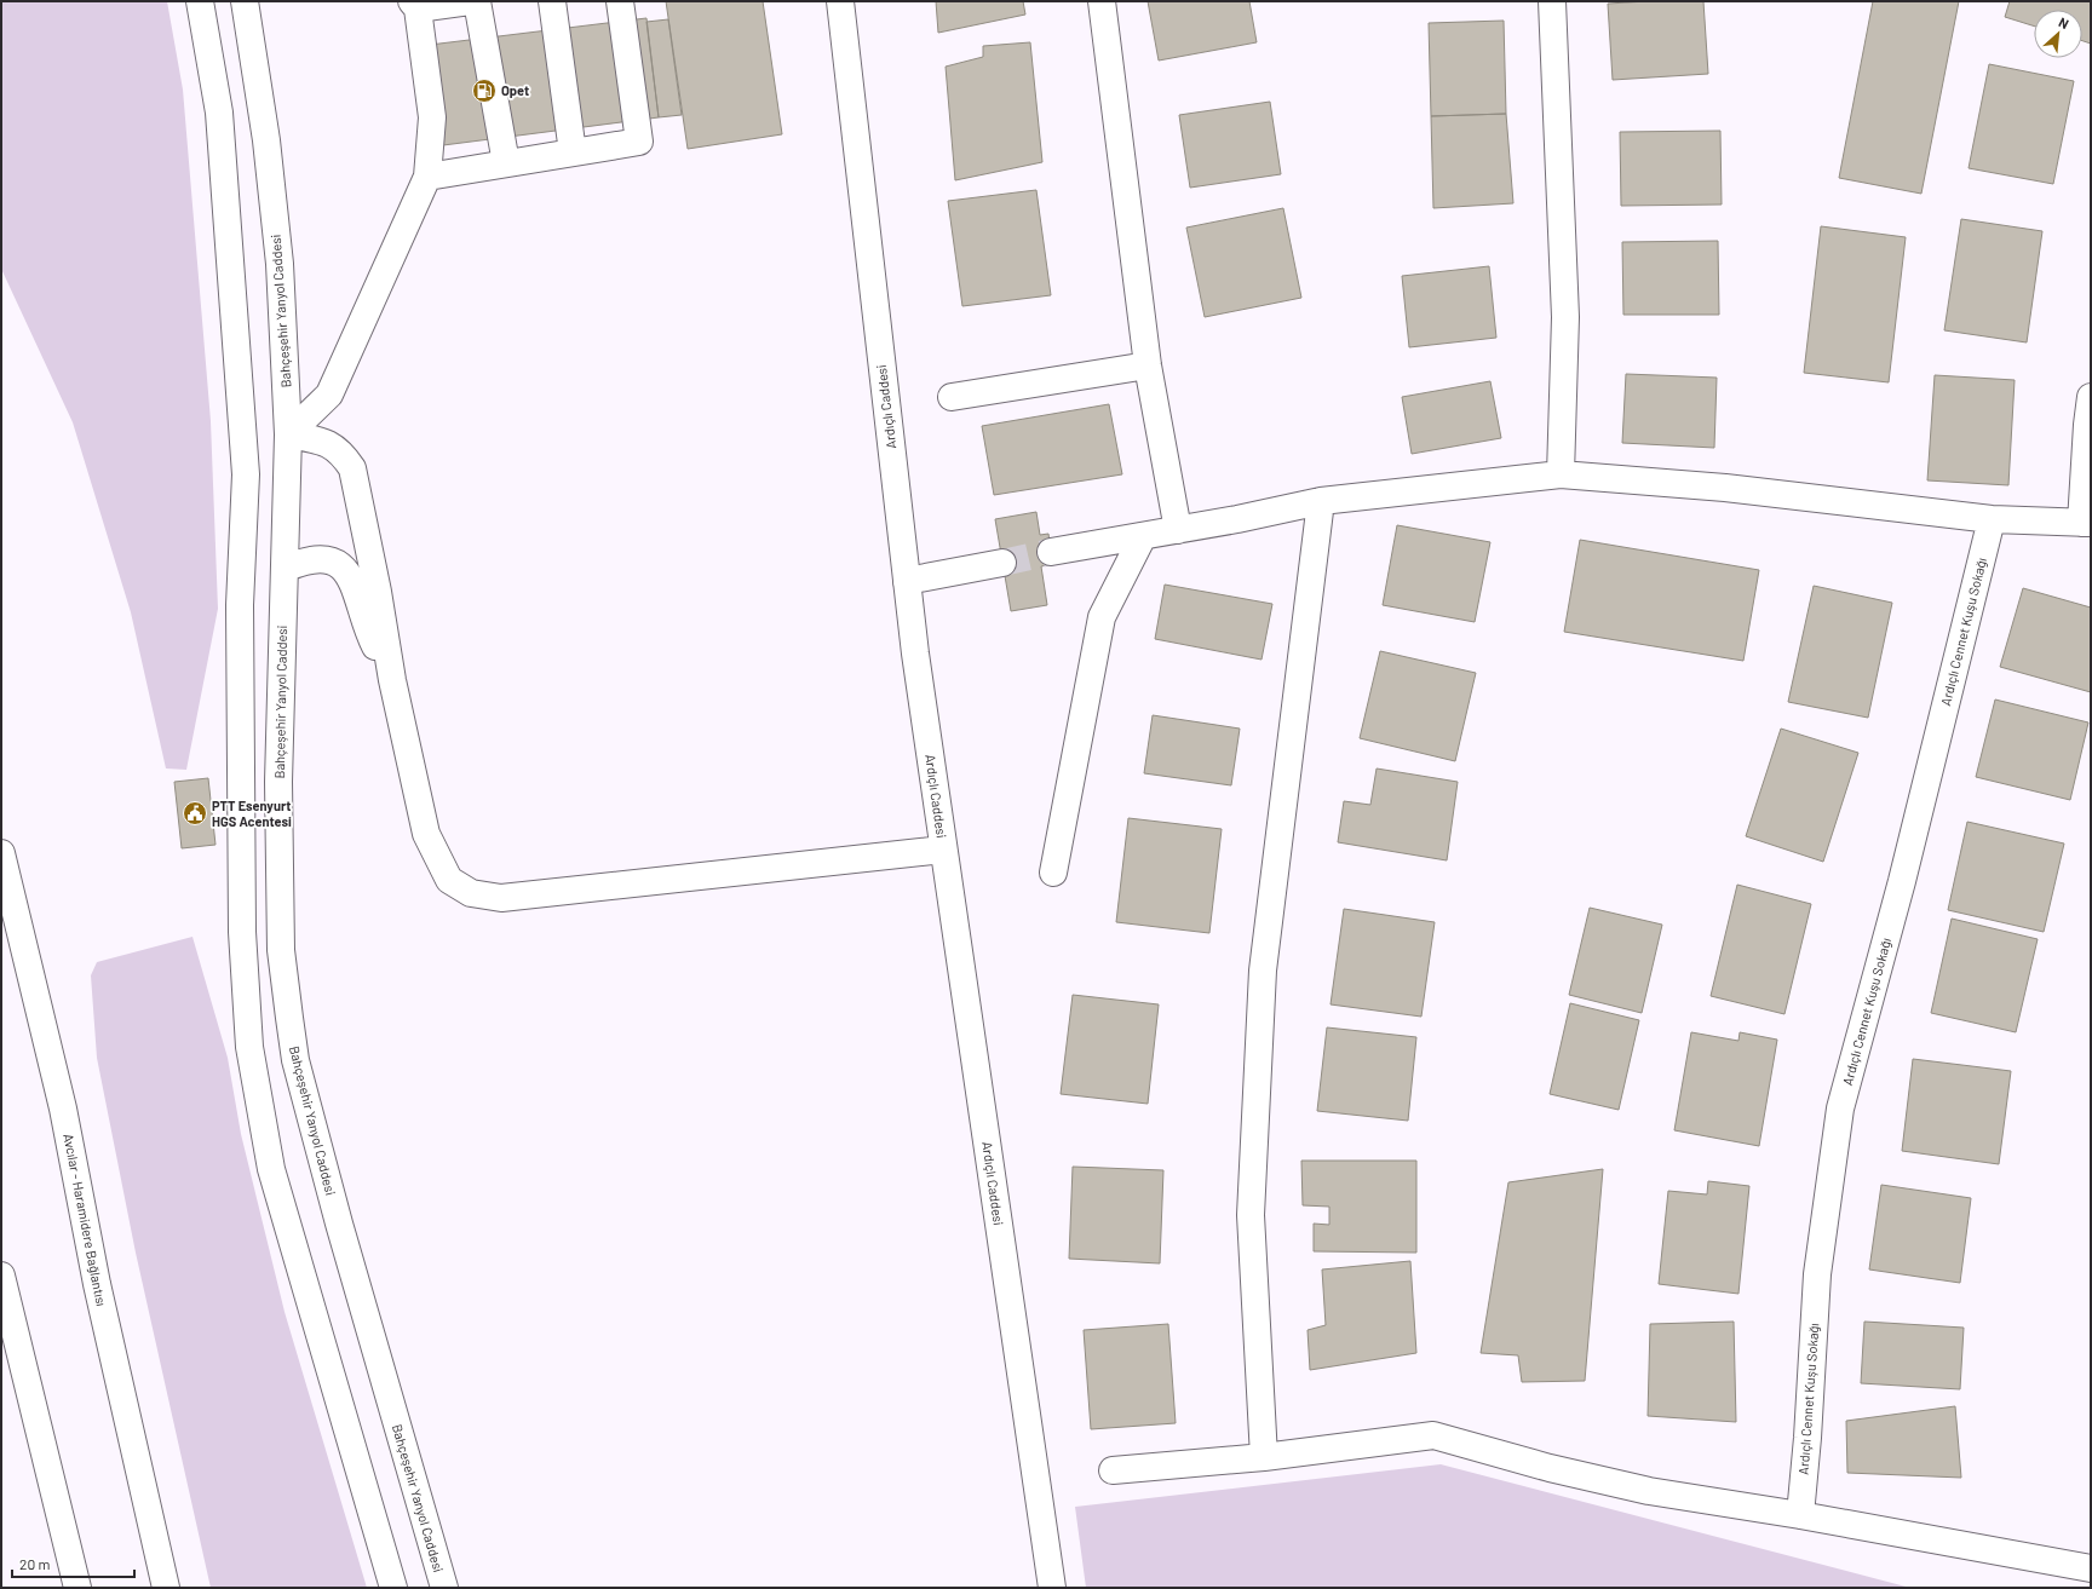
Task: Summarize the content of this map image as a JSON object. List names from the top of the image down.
{
  "streets": {
    "main road": [
      "Bahçeşehir Yanyol Caddesi",
      "Ardıçlı Caddesi",
      "Ardıçlı Cennet Kuşu Sokağı",
      "Avcılar - Haramidere Bağlantısı"
    ]
  },
  "places": {
    "fuel station": ["Opet"],
    "public building": ["PTT Esenyurt HGS Acentesi"]
  },
  "scale_bar": "20 m",
  "north": "top right"
}
